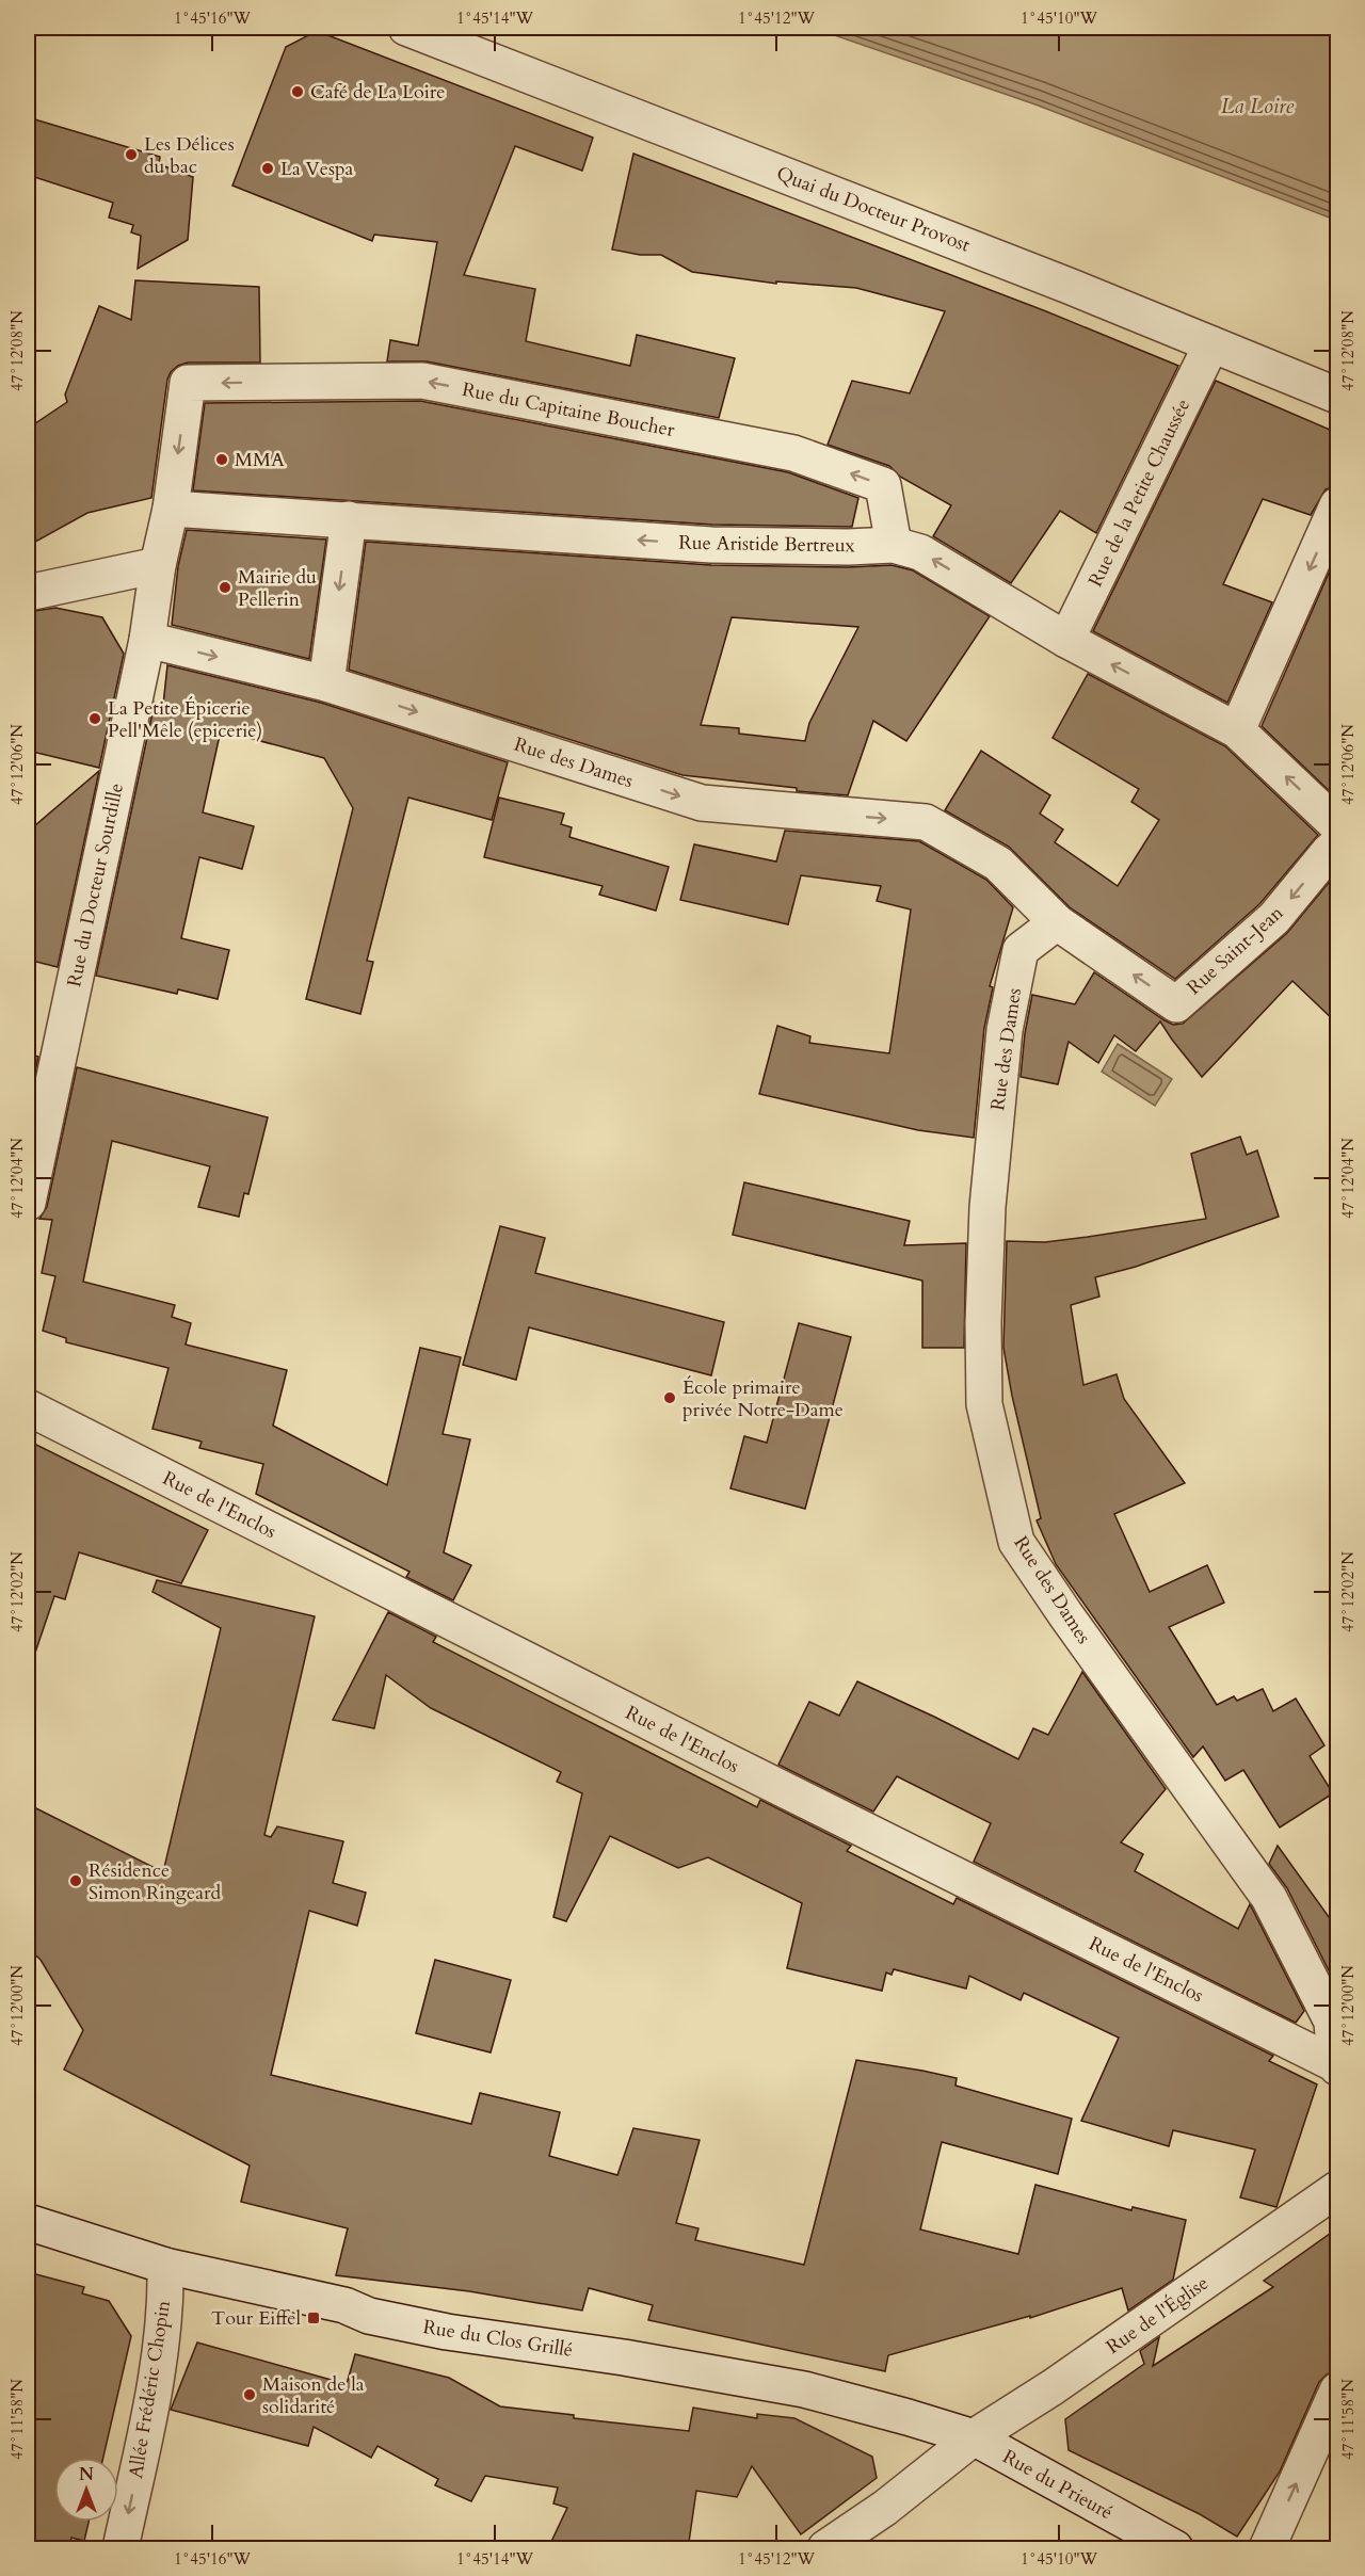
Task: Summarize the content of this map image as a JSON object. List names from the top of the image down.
{
  "streets": {
    "street": [
      "Quai du Docteur Provost",
      "Rue du Capitaine Boucher",
      "Rue de la Petite Chaussée",
      "Rue Aristide Bertreux",
      "Rue des Dames",
      "Rue du Docteur Sourdille",
      "Rue Saint-Jean",
      "Rue de l'Enclos",
      "Rue de l'Église",
      "Rue du Clos Grillé",
      "Allée Frédéric Chopin",
      "Rue du Prieuré"
    ]
  },
  "crossings": [
    ["Quai du Docteur Provost", "Rue de la Petite Chaussée"],
    ["Rue du Capitaine Boucher", "Rue Aristide Bertreux"],
    ["Rue de la Petite Chaussée", "Rue Aristide Bertreux"],
    ["Rue des Dames", "Rue du Docteur Sourdille"],
    ["Rue des Dames", "Rue Saint-Jean"],
    ["Rue des Dames", "Rue de l'Enclos"],
    ["Rue de l'Église", "Rue du Clos Grillé"],
    ["Rue de l'Église", "Rue du Prieuré"],
    ["Rue du Clos Grillé", "Allée Frédéric Chopin"],
    ["Rue du Clos Grillé", "Rue du Prieuré"]
  ],
  "one_way": [
    "Rue du Capitaine Boucher",
    "Rue Aristide Bertreux",
    "Rue des Dames",
    "Allée Frédéric Chopin"
  ],
  "water": ["La Loire"],
  "places": {
    "other": [
      "Café de La Loire",
      "Les Délices du bac",
      "La Vespa",
      "MMA",
      "Mairie du Pellerin",
      "La Petite Épicerie Pell'Mêle (epicerie)",
      "École primaire privée Notre-Dame",
      "Résidence Simon Ringeard",
      "Maison de la solidarité"
    ],
    "transit": ["Tour Eiffel"]
  },
  "north": "top",
  "coordinates": [
    "1°45'16\"W",
    "1°45'14\"W",
    "1°45'12\"W",
    "1°45'10\"W",
    "47°12'08\"N",
    "47°12'06\"N",
    "47°12'04\"N",
    "47°12'02\"N",
    "47°12'00\"N",
    "47°11'58\"N"
  ]
}
